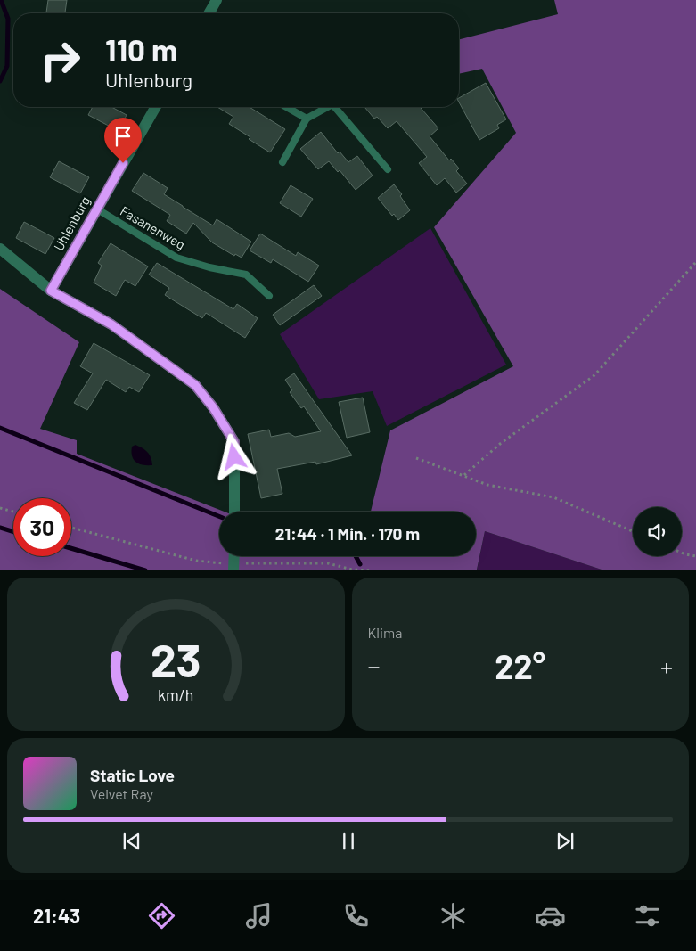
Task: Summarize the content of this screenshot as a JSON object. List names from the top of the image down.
{
  "streets": {
    "street": ["Uhlenburg"],
    "lane": ["Fasanenweg"]
  },
  "crossings": [
    ["Uhlenburg", "Fasanenweg"]
  ],
  "page": {
    "turn": ["110 m", "Uhlenburg"],
    "limit": "30",
    "trip": "21:44 · 1 Min. · 170 m",
    "tile": "Klima",
    "heat": ["−", "22°", "+"],
    "song": ["Static Love", "Velvet Ray"],
    "tabs": "21:43",
    "gauge": ["23", "km/h"]
  }
}
